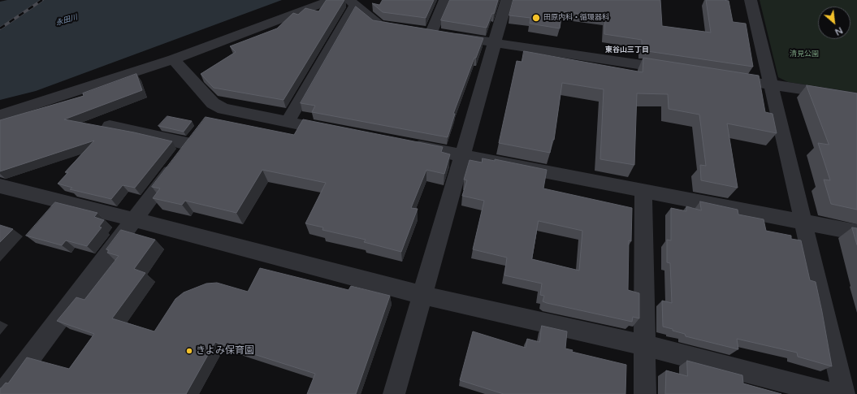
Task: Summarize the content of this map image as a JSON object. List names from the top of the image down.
{
  "districts": ["東谷山三丁目"],
  "water": ["永田川"],
  "parks": ["清見公園"],
  "places": ["田原内科・循環器科", "きよみ保育園"],
  "north": "bottom right"
}
